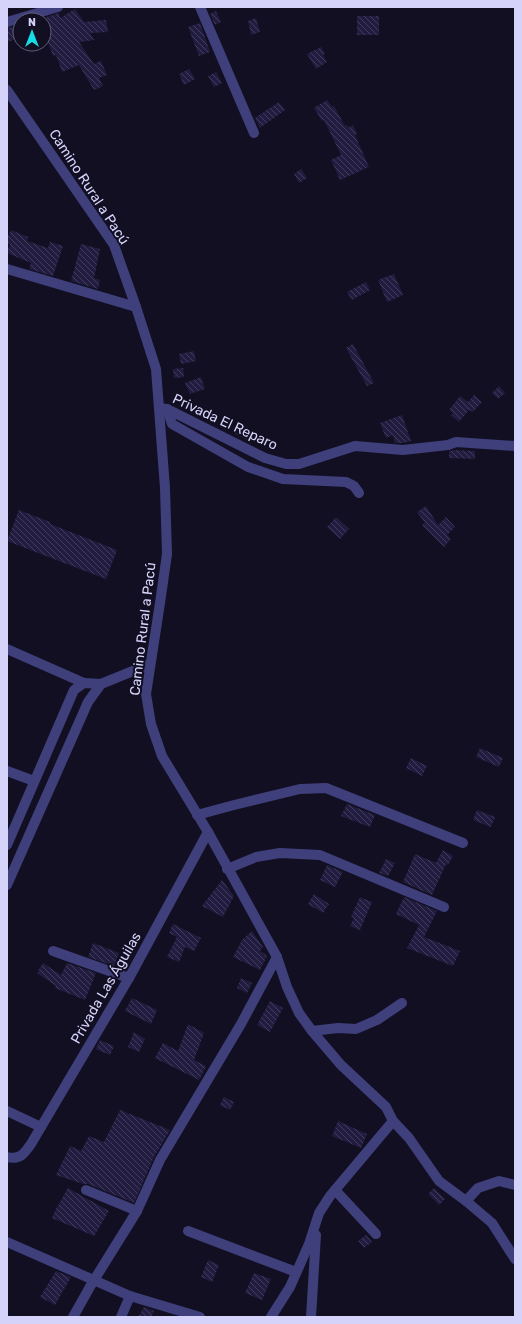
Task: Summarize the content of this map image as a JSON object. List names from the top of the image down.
{
  "streets": {
    "street": ["Camino Rural a Pacú", "Privada El Reparo", "Privada Las Águilas"]
  },
  "crossings": [
    ["Camino Rural a Pacú", "Privada El Reparo"],
    ["Camino Rural a Pacú", "Privada Las Águilas"]
  ],
  "north": "top"
}
